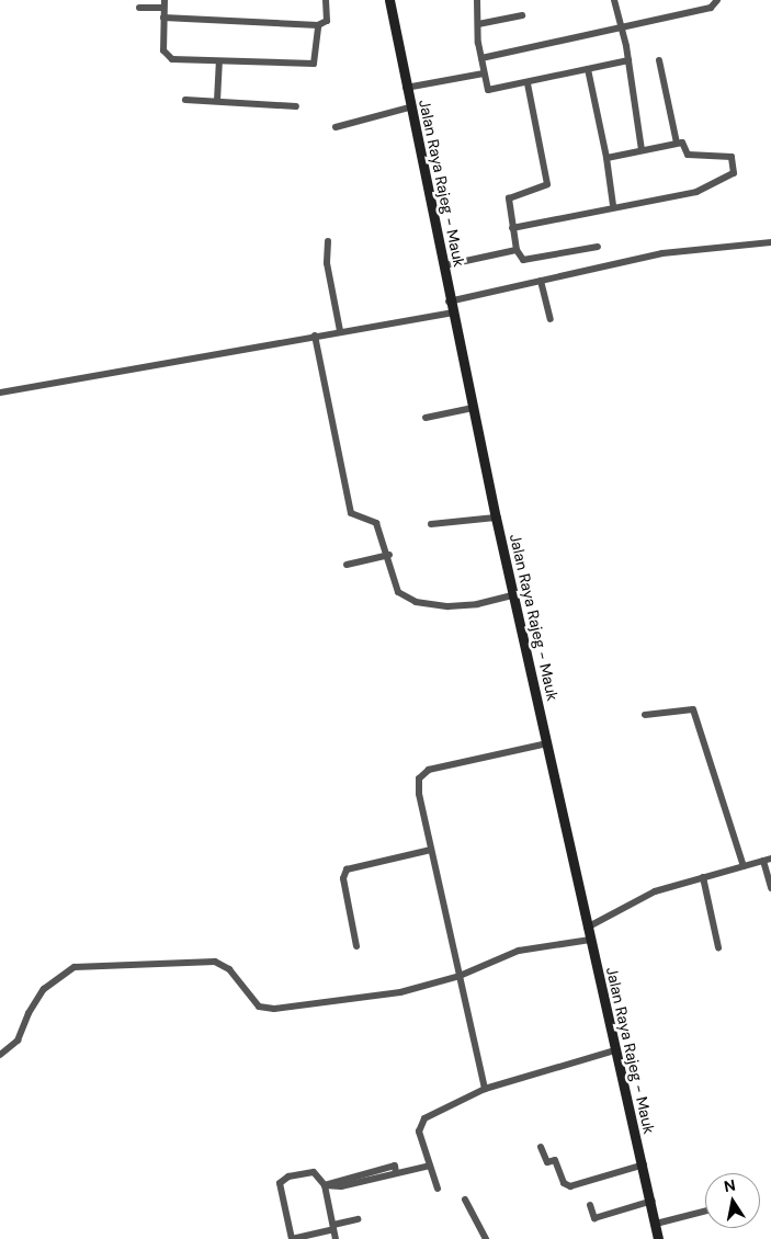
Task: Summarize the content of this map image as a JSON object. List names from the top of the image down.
{
  "streets": {
    "main road": ["Jalan Raya Rajeg - Mauk"]
  },
  "north": "top"
}
